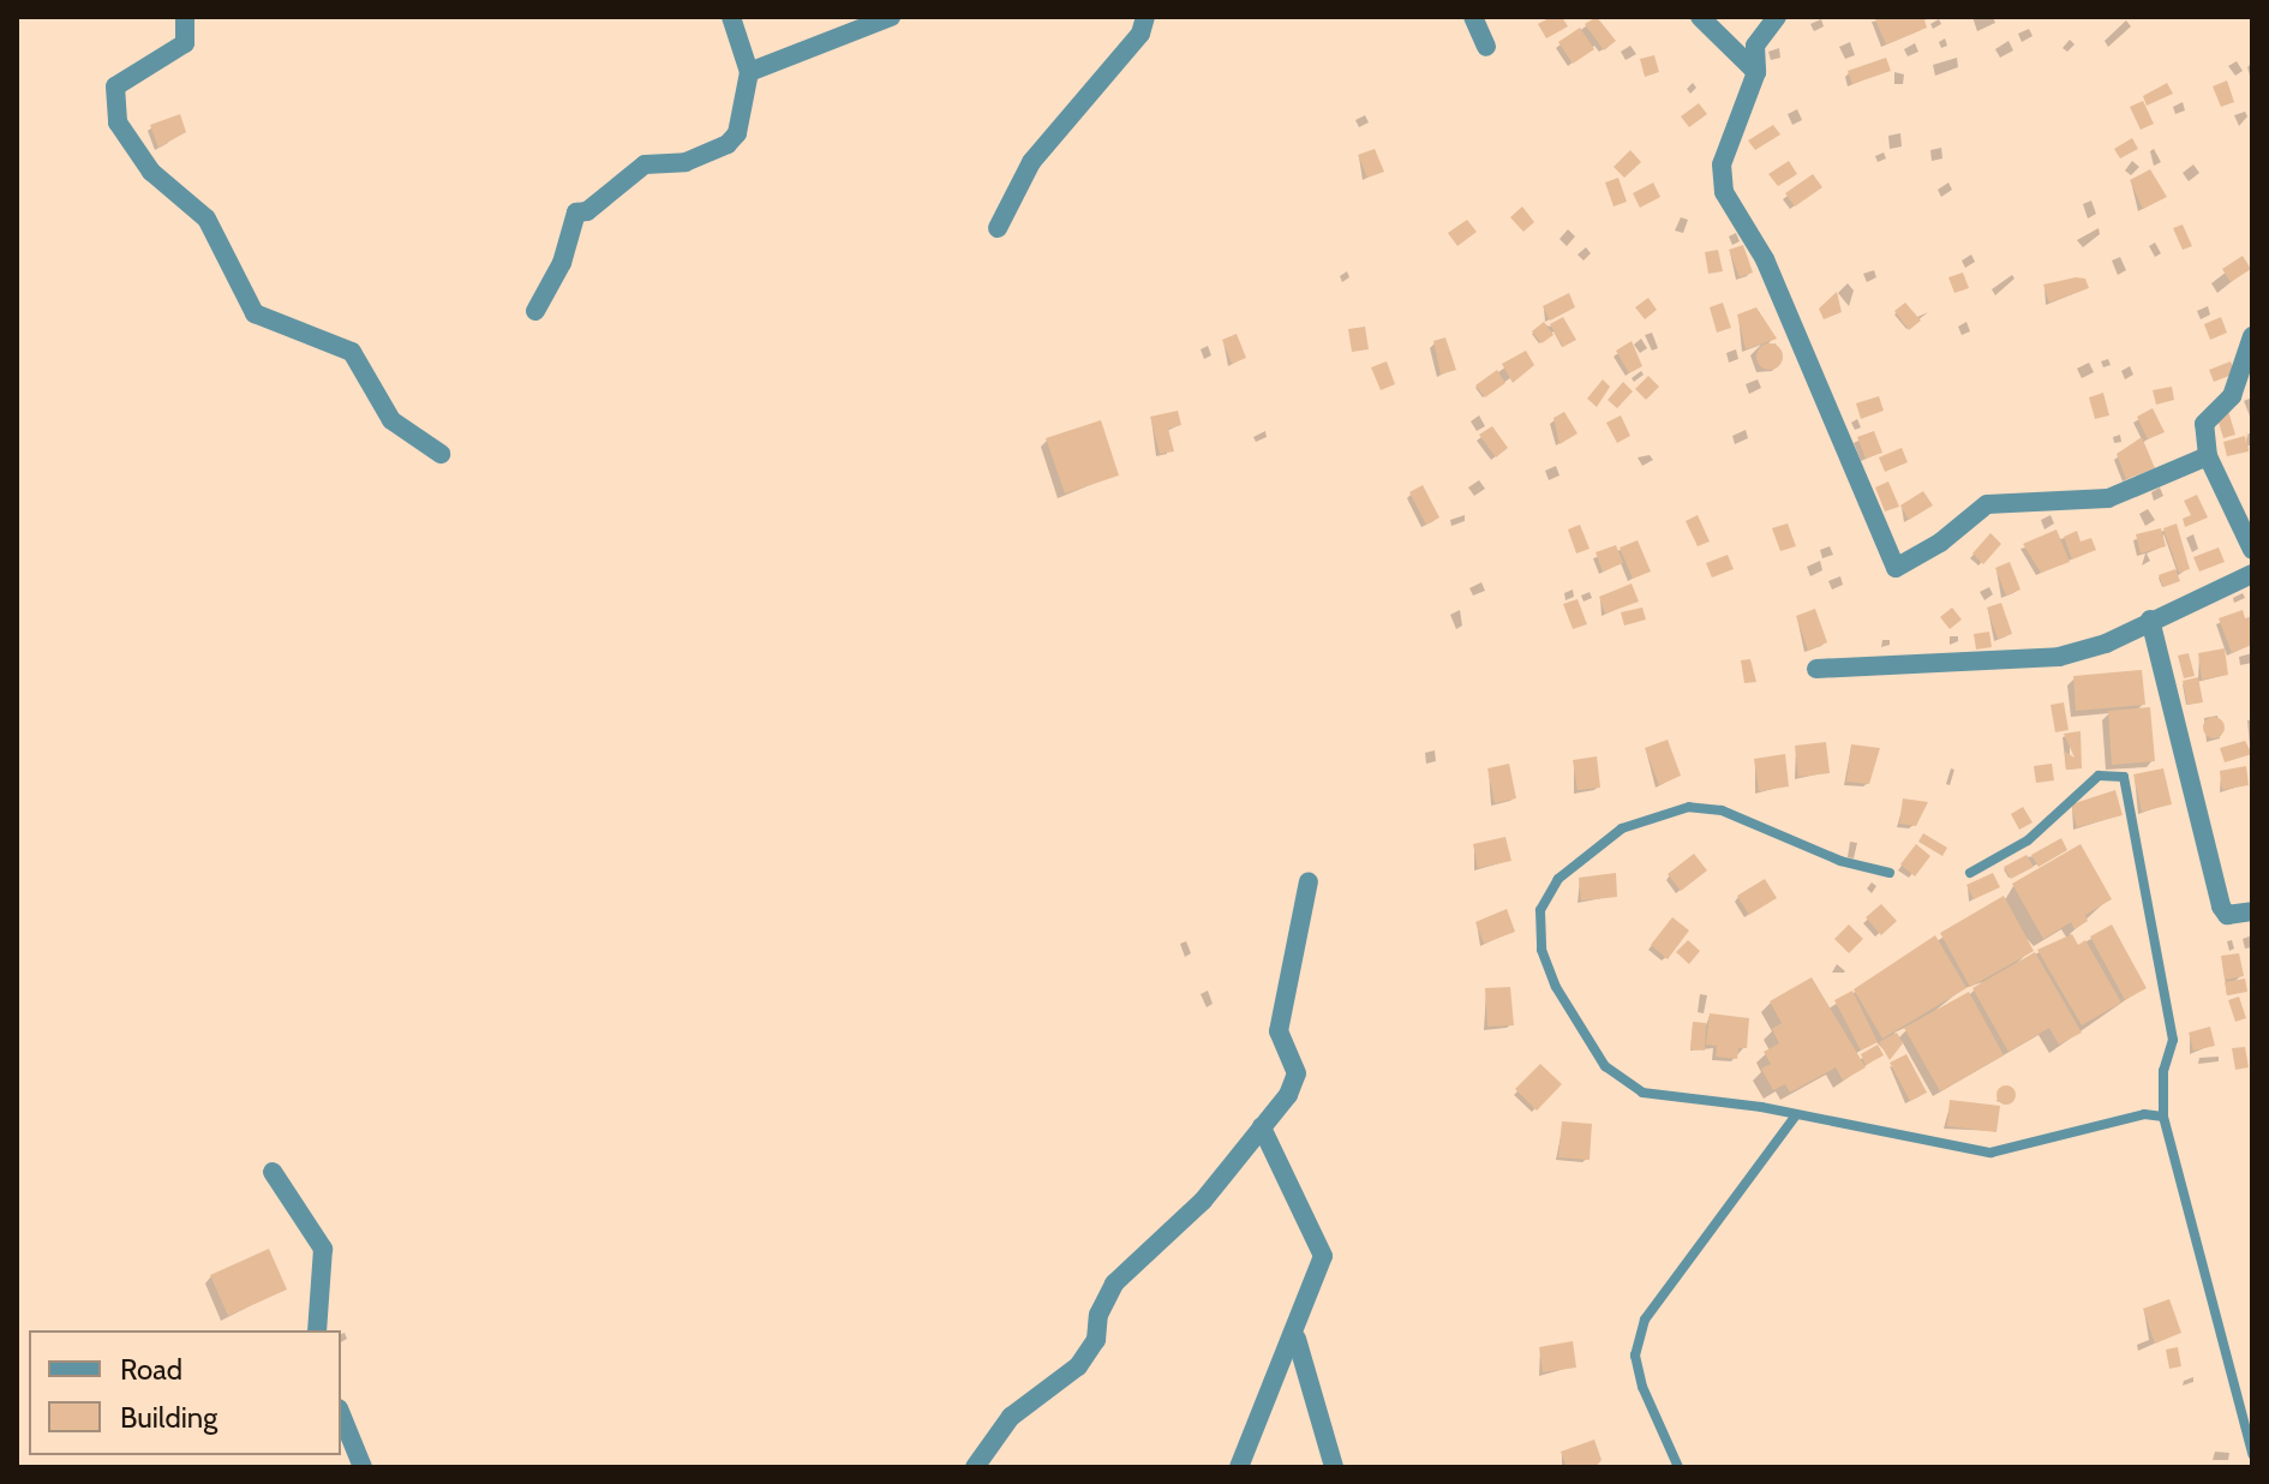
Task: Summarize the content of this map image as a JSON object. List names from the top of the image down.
{
  "legend": ["Road", "Building"]
}
